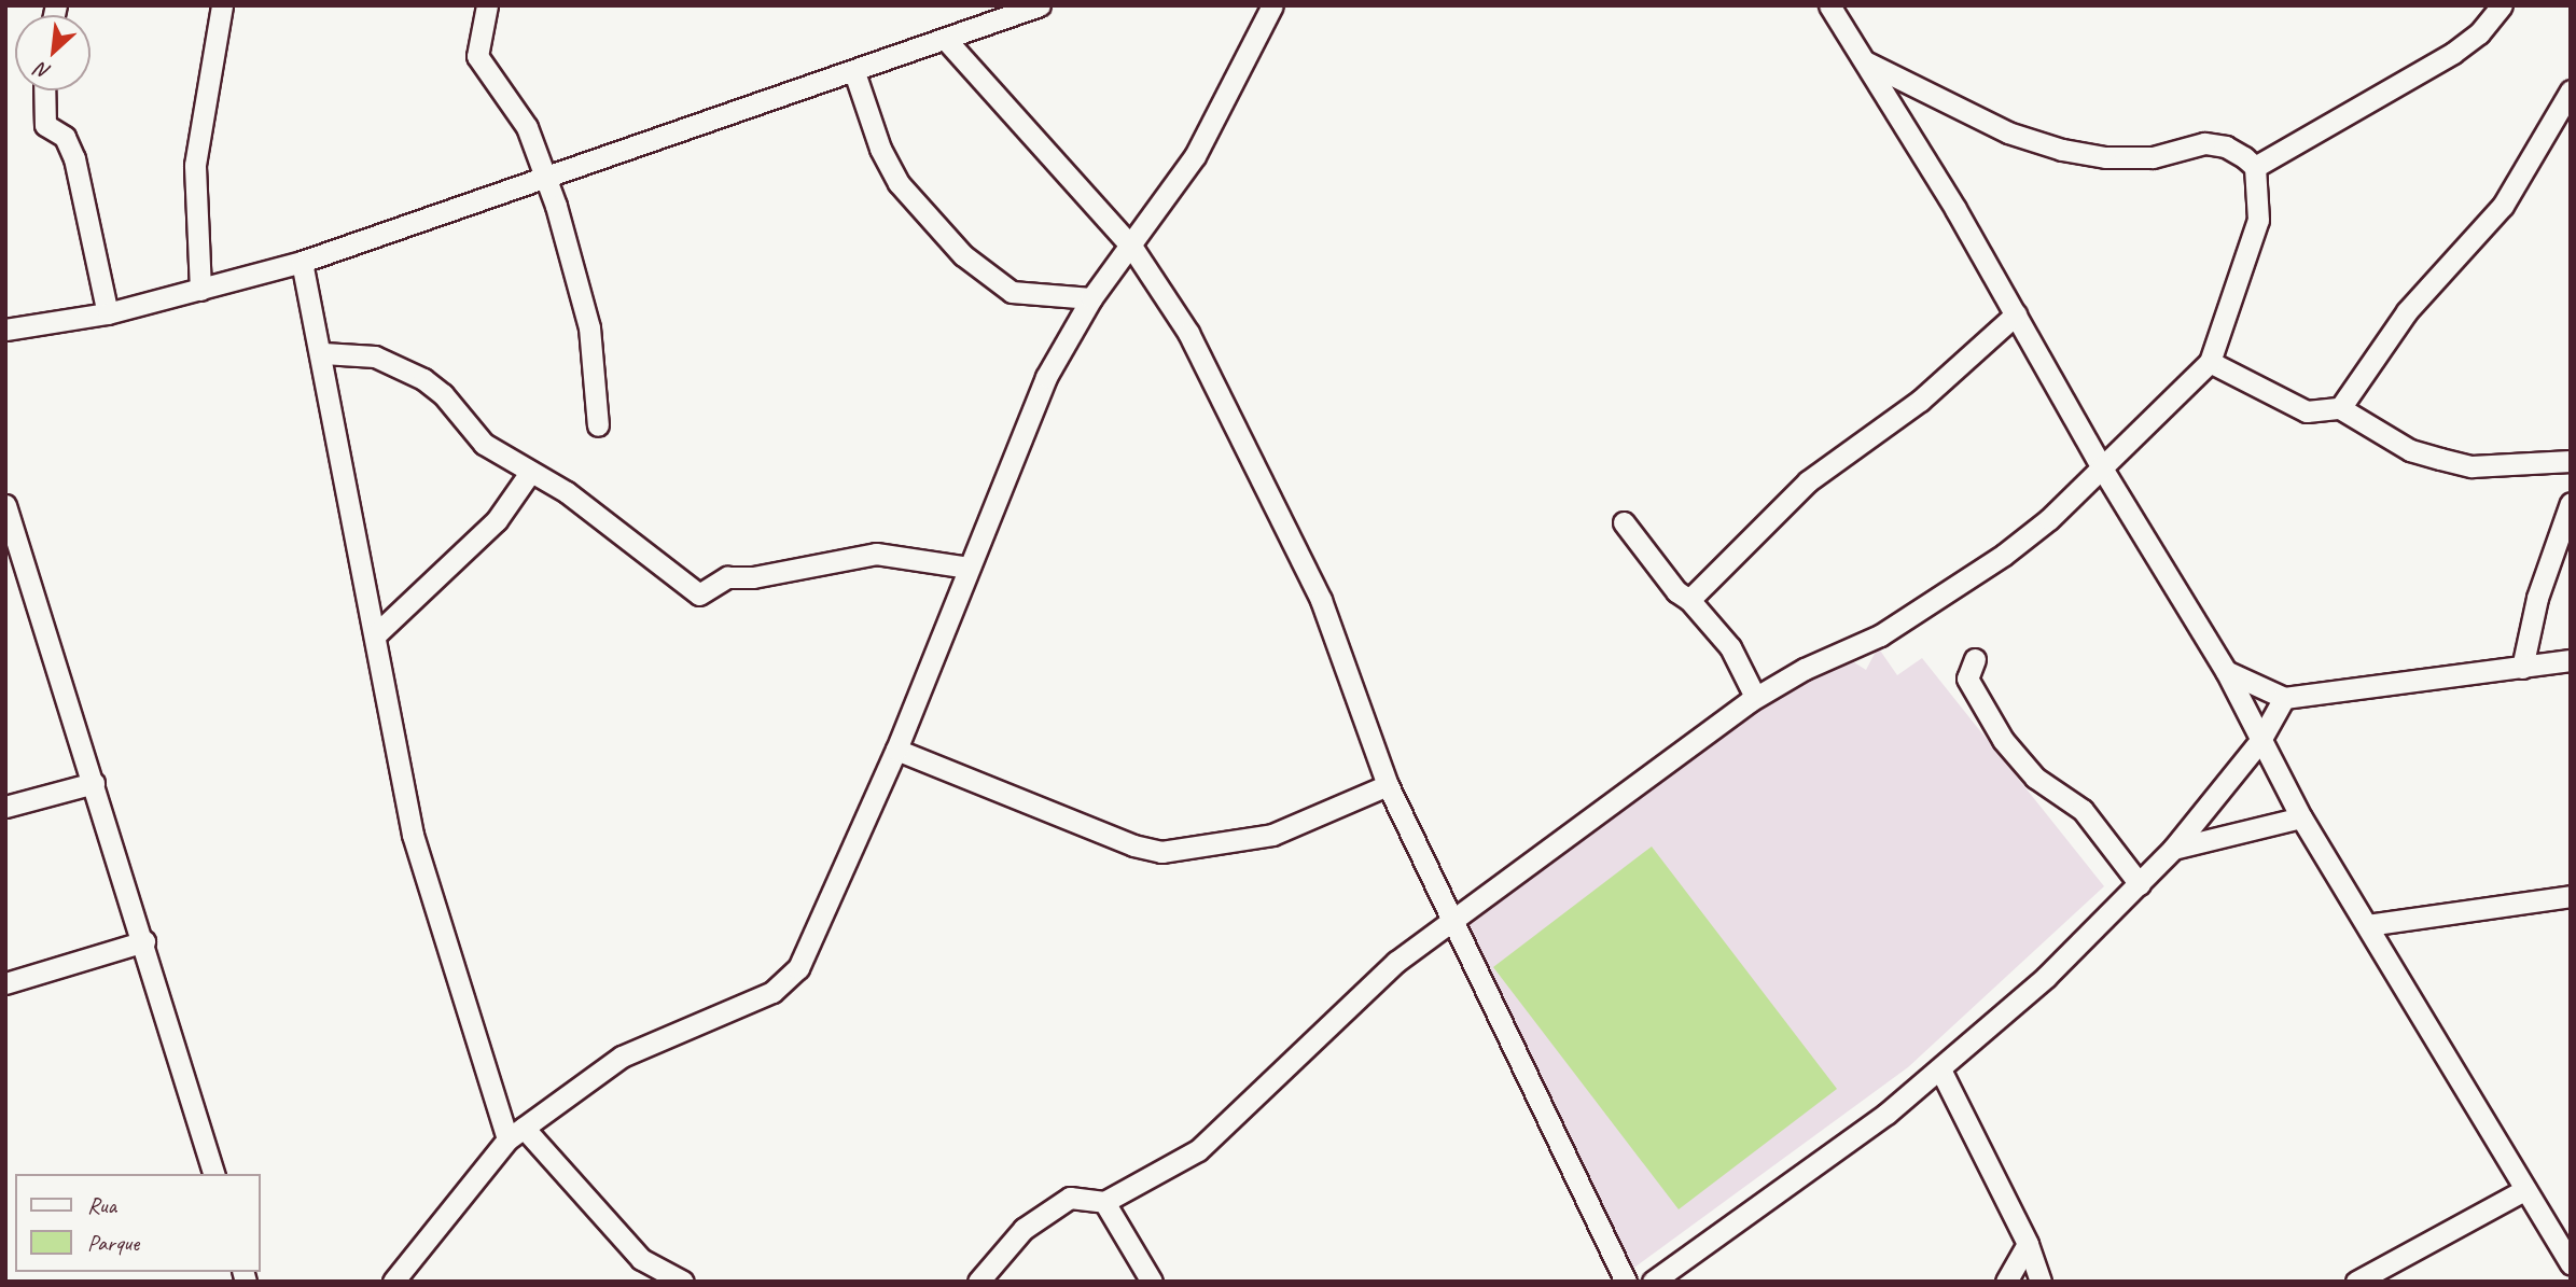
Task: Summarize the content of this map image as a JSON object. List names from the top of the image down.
{
  "legend": ["Rua", "Parque"],
  "north": "bottom left"
}
